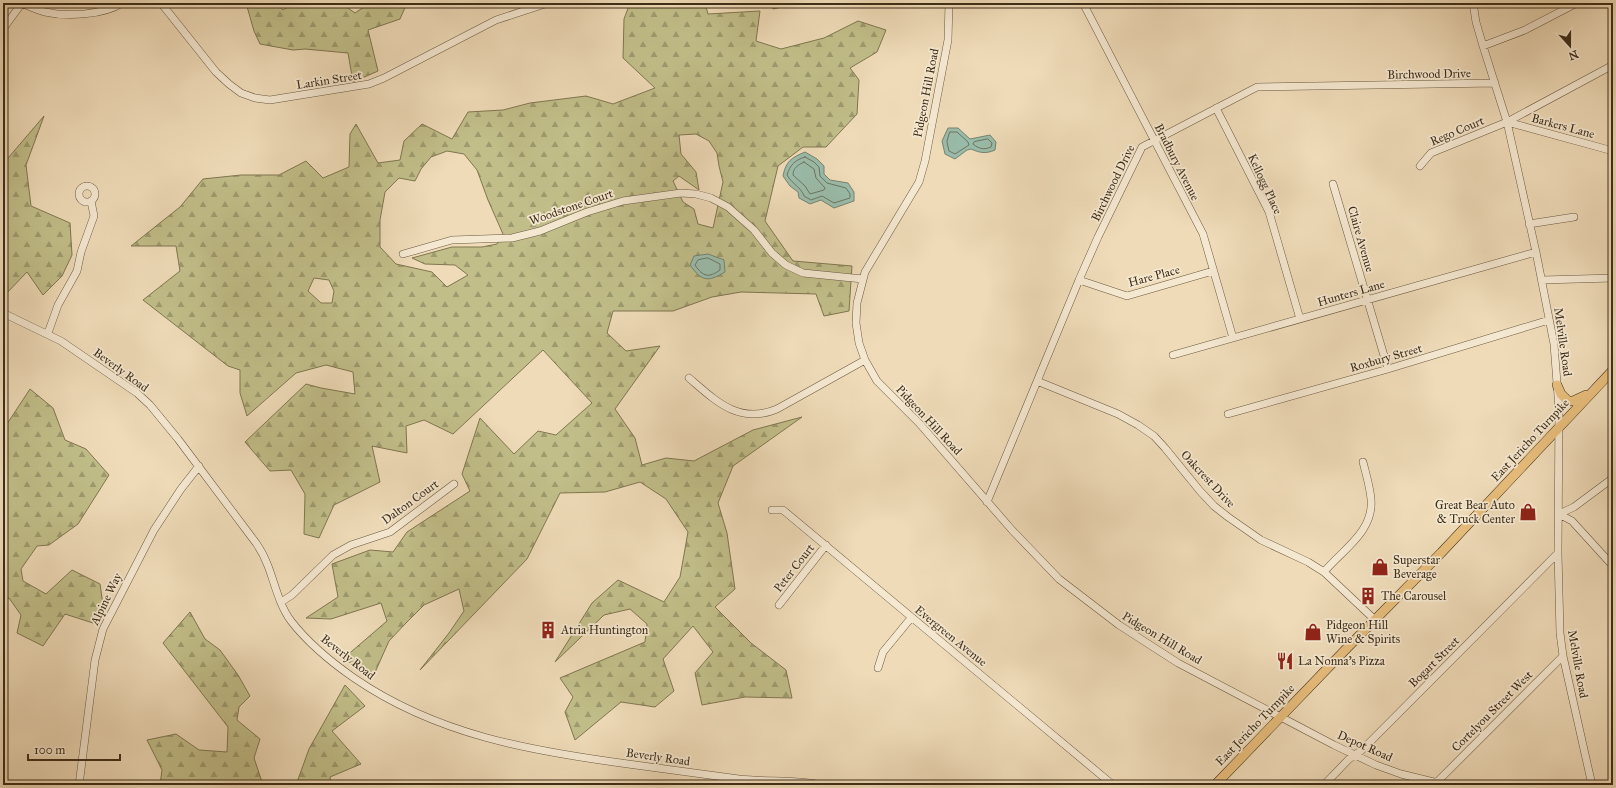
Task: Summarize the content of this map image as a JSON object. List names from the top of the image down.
{
  "streets": {
    "main road": ["East Jericho Turnpike"],
    "street": [
      "Birchwood Drive",
      "Larkin Street",
      "Pidgeon Hill Road",
      "Barkers Lane",
      "Rego Court",
      "Bradbury Avenue",
      "Kellogg Place",
      "Woodstone Court",
      "Claire Avenue",
      "Hare Place",
      "Hunters Lane",
      "Melville Road",
      "Roxbury Street",
      "Beverly Road",
      "Oakcrest Drive",
      "Dalton Court",
      "Peter Court",
      "Alpine Way",
      "Evergreen Avenue",
      "Bogart Street",
      "Cortelyou Street West",
      "Depot Road"
    ]
  },
  "crossings": [
    ["Birchwood Drive", "Pidgeon Hill Road"],
    ["Birchwood Drive", "Bradbury Avenue"],
    ["Birchwood Drive", "Kellogg Place"],
    ["Birchwood Drive", "Hare Place"],
    ["Birchwood Drive", "Melville Road"],
    ["Birchwood Drive", "Oakcrest Drive"],
    ["Pidgeon Hill Road", "Woodstone Court"],
    ["Pidgeon Hill Road", "East Jericho Turnpike"],
    ["Pidgeon Hill Road", "Depot Road"],
    ["Barkers Lane", "Rego Court"],
    ["Barkers Lane", "Melville Road"],
    ["Rego Court", "Melville Road"],
    ["Bradbury Avenue", "Hare Place"],
    ["Bradbury Avenue", "Hunters Lane"],
    ["Kellogg Place", "Hunters Lane"],
    ["Claire Avenue", "Hunters Lane"],
    ["Claire Avenue", "Roxbury Street"],
    ["Hunters Lane", "Melville Road"],
    ["Melville Road", "Roxbury Street"],
    ["Melville Road", "East Jericho Turnpike"],
    ["Melville Road", "Bogart Street"],
    ["Melville Road", "Cortelyou Street West"],
    ["Beverly Road", "Dalton Court"],
    ["Beverly Road", "Alpine Way"],
    ["East Jericho Turnpike", "Oakcrest Drive"],
    ["East Jericho Turnpike", "Depot Road"],
    ["Peter Court", "Evergreen Avenue"],
    ["Bogart Street", "Depot Road"],
    ["Cortelyou Street West", "Depot Road"]
  ],
  "places": {
    "shop": ["Great Bear Auto & Truck Center", "Superstar Beverage", "Pidgeon Hill Wine & Spirits"],
    "building": ["The Carousel", "Atria Huntington"],
    "restaurant": ["La Nonna's Pizza"]
  },
  "scale_bar": "100 m",
  "north": "bottom"
}
